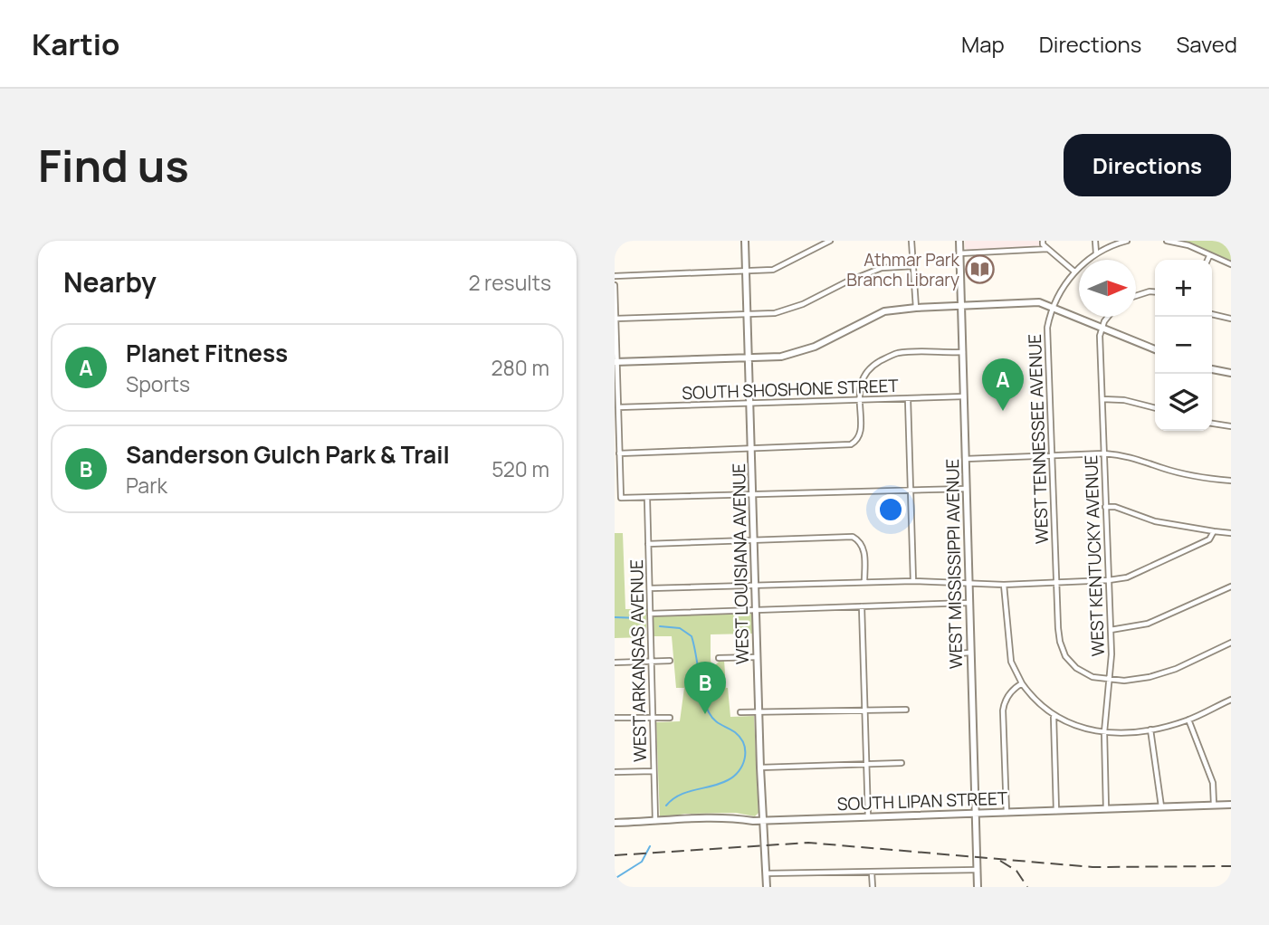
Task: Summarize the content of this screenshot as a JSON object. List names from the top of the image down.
{
  "streets": {
    "street": [
      "SOUTH SHOSHONE STREET",
      "WEST TENNESSEE AVENUE",
      "WEST KENTUCKY AVENUE",
      "WEST LOUISIANA AVENUE",
      "WEST MISSISSIPPI AVENUE",
      "WEST ARKANSAS AVENUE",
      "SOUTH LIPAN STREET"
    ]
  },
  "crossings": [
    ["SOUTH SHOSHONE STREET", "WEST LOUISIANA AVENUE"],
    ["SOUTH SHOSHONE STREET", "WEST MISSISSIPPI AVENUE"],
    ["WEST TENNESSEE AVENUE", "WEST KENTUCKY AVENUE"],
    ["WEST KENTUCKY AVENUE", "SOUTH LIPAN STREET"],
    ["WEST LOUISIANA AVENUE", "SOUTH LIPAN STREET"],
    ["WEST MISSISSIPPI AVENUE", "SOUTH LIPAN STREET"],
    ["WEST ARKANSAS AVENUE", "SOUTH LIPAN STREET"]
  ],
  "places": {
    "library": ["Athmar Park Branch Library"]
  },
  "north": "right",
  "page": {
    "header": "Kartio",
    "nav": ["Map", "Directions", "Saved"],
    "buttons": "Directions",
    "title": "Find us",
    "heading": ["Nearby", "2 results"],
    "map_buttons": ["+", "−"],
    "list": [
      {
        "mark": "A",
        "name": "Planet Fitness",
        "note": "Sports",
        "value": "280 m"
      },
      {
        "mark": "B",
        "name": "Sanderson Gulch Park & Trail",
        "note": "Park",
        "value": "520 m"
      }
    ],
    "pins": ["A", "B"]
  }
}
